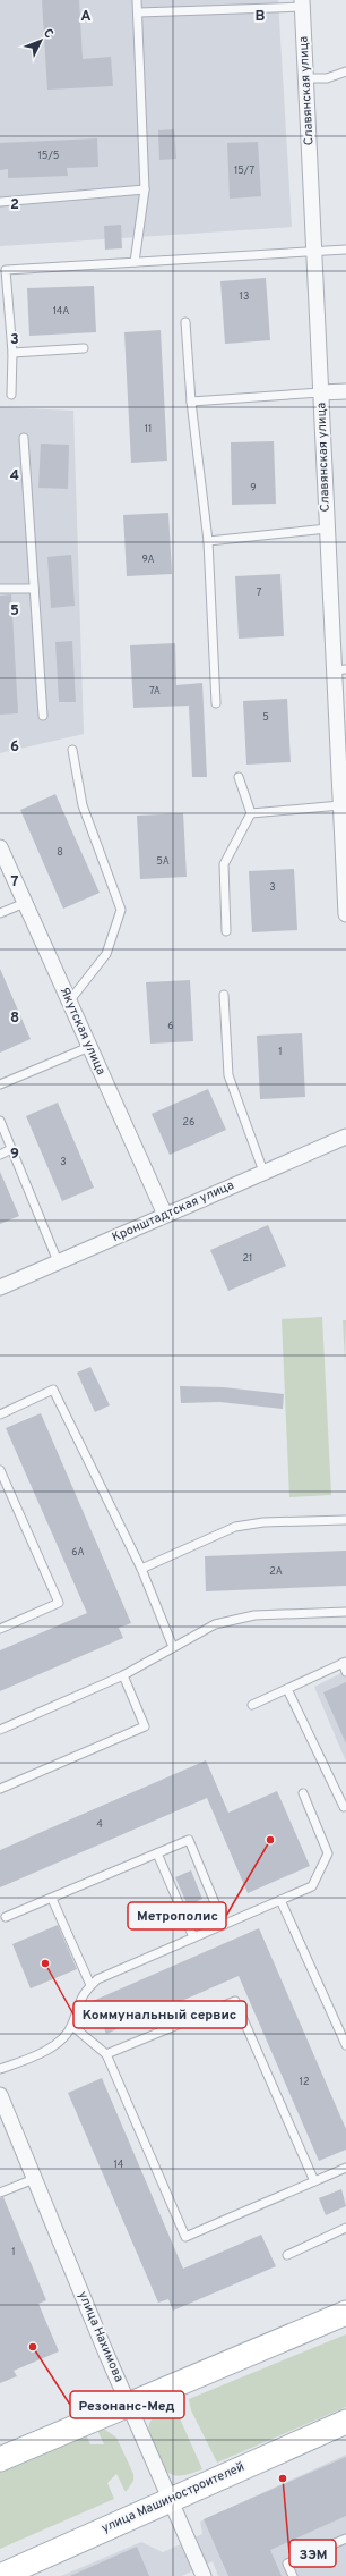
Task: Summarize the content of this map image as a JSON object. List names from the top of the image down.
{
  "streets": {
    "main road": ["улица Машиностроителей"],
    "street": [
      "Славянская улица",
      "Якутская улица",
      "Кронштадтская улица",
      "улица Нахимова"
    ]
  },
  "crossings": [
    ["Якутская улица", "Кронштадтская улица"],
    ["улица Нахимова", "улица Машиностроителей"]
  ],
  "places": [
    "Метрополис",
    "Коммунальный сервис",
    "Резонанс-Мед",
    "ЗЭМ"
  ],
  "house_numbers": [
    "15/5",
    "15/7",
    "13",
    "14А",
    "11",
    "9",
    "9А",
    "7",
    "7А",
    "5",
    "8",
    "5А",
    "3",
    "6",
    "1",
    "26",
    "3",
    "21",
    "6А",
    "2А",
    "4",
    "12",
    "14",
    "1"
  ],
  "north": "top right",
  "grid": {
    "columns": ["A", "B"],
    "rows": [
      "2",
      "3",
      "4",
      "5",
      "6",
      "7",
      "8",
      "9"
    ]
  }
}
